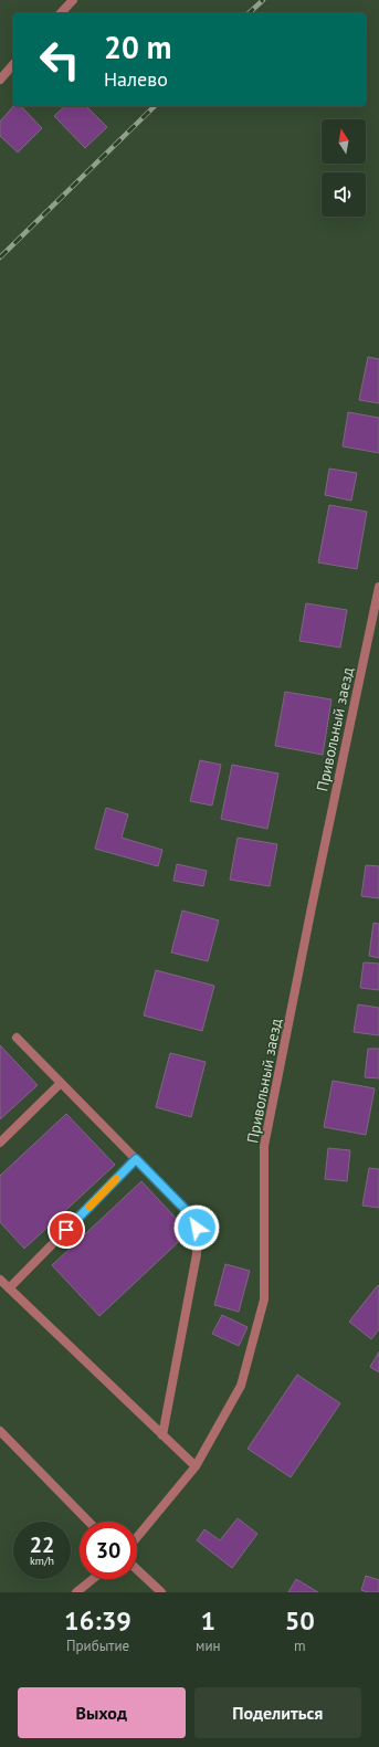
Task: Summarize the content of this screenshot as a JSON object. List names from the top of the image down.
{
  "streets": {
    "street": ["Привольный заезд"]
  },
  "north": "top",
  "page": {
    "turn": ["20 m", "Налево"],
    "speed": "22 km/h",
    "limit": "30",
    "eta": [
      "16:39",
      "Прибытие",
      "1",
      "мин",
      "50",
      "m"
    ],
    "buttons": ["Выход", "Поделиться"]
  }
}
